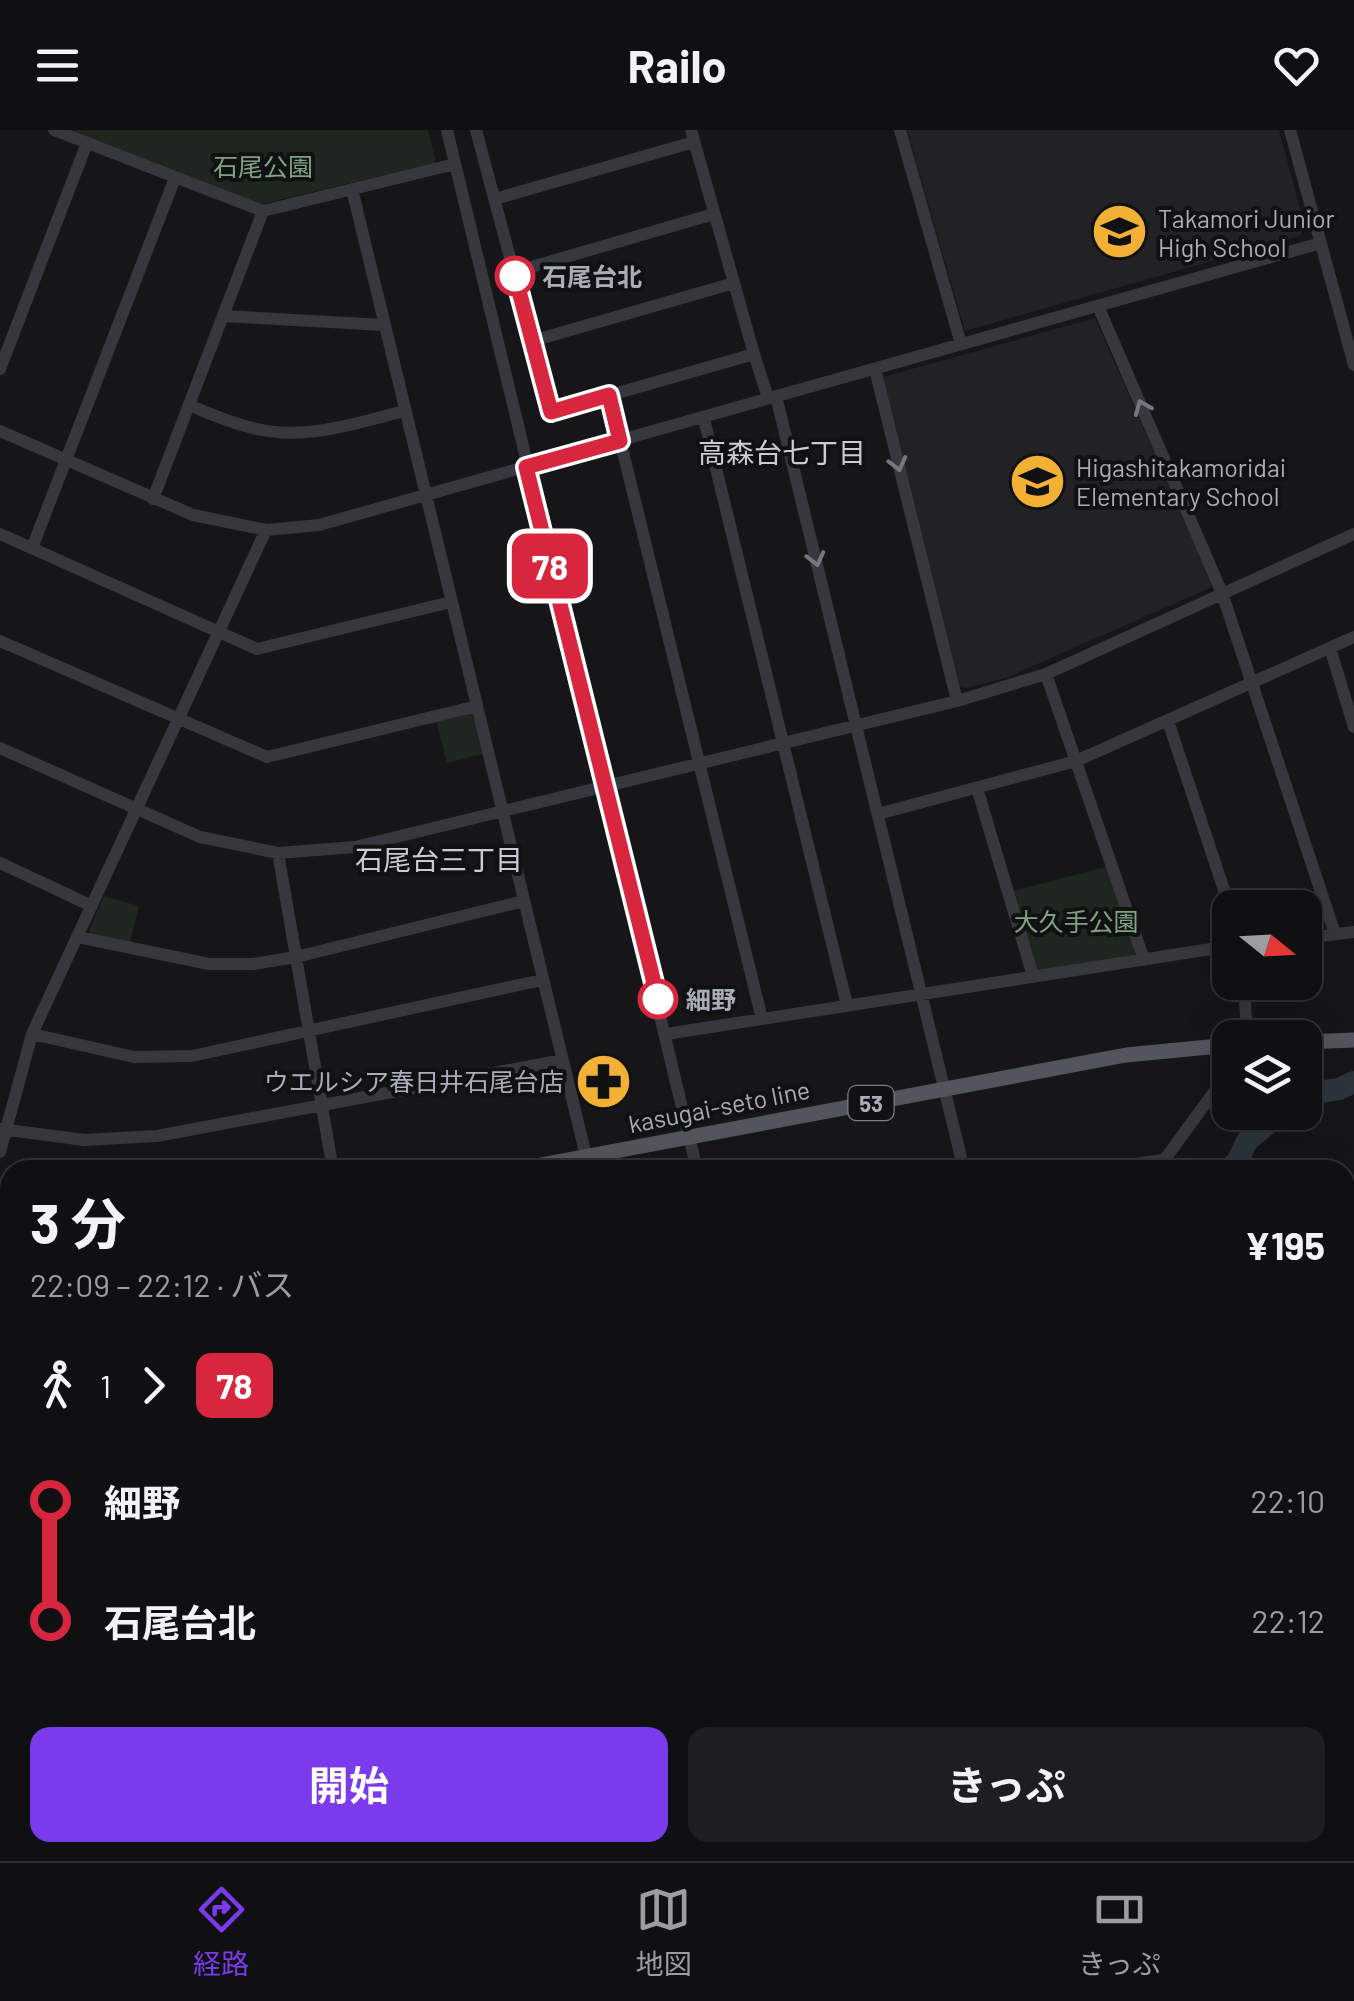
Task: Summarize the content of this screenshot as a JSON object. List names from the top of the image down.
{
  "streets": {
    "main road": ["53", "kasugai-seto line"]
  },
  "districts": ["高森台七丁目", "石尾台三丁目"],
  "parks": ["石尾公園", "大久手公園"],
  "places": {
    "school or university": ["Takamori Junior High School", "Higashitakamoridai Elementary School"],
    "other": ["石尾台北", "細野"],
    "pharmacy": ["ウエルシア春日井石尾台店"]
  },
  "lines": ["bus line 78"],
  "north": "right",
  "page": {
    "header": "Railo",
    "on_map": "78",
    "heading": ["3 分", "22:09 – 22:12 · バス", "¥195"],
    "legs": ["1", "78"],
    "list": [
      {
        "name": "細野",
        "value": "22:10"
      },
      {
        "name": "石尾台北",
        "value": "22:12"
      }
    ],
    "buttons": ["開始", "きっぷ"],
    "tabs": ["経路", "地図", "きっぷ"]
  }
}
